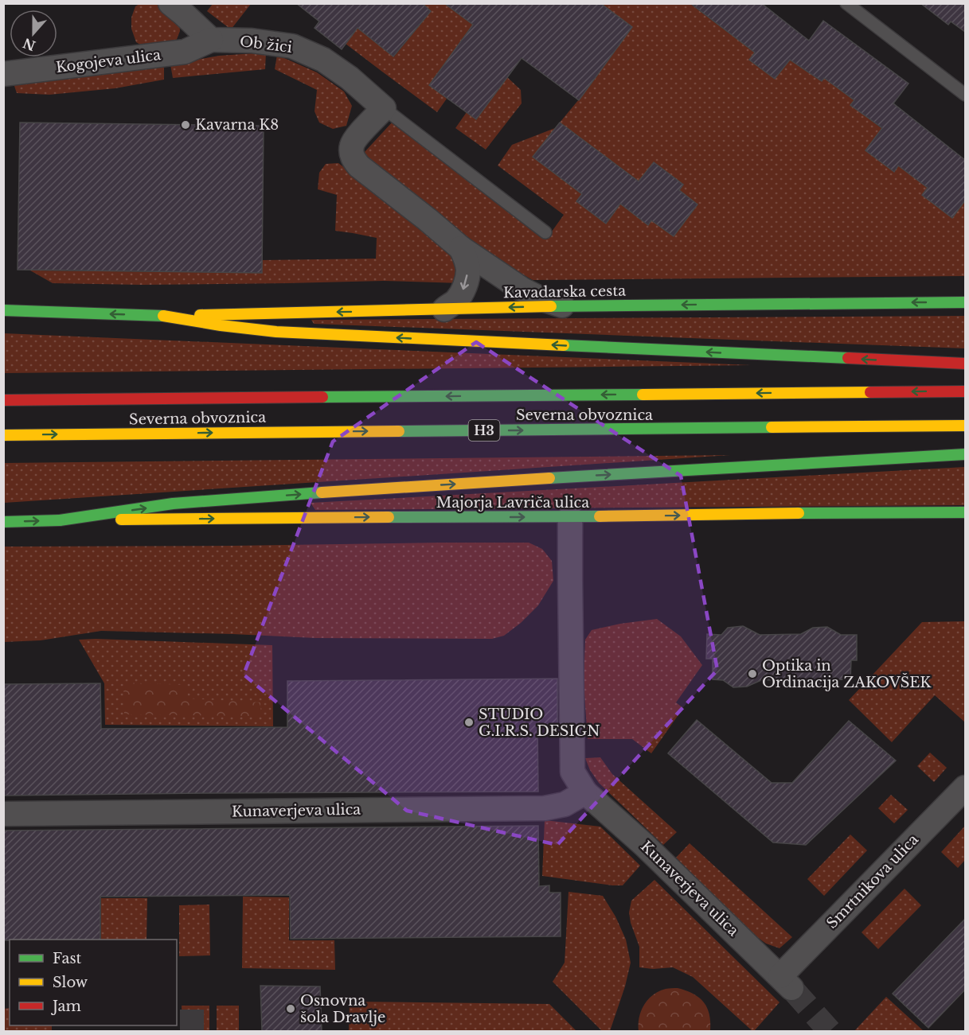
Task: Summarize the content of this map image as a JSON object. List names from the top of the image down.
{
  "streets": {
    "main road": [
      "Kavadarska cesta",
      "Severna obvoznica",
      "H3",
      "Majorja Lavriča ulica"
    ],
    "street": [
      "Ob žici",
      "Kogojeva ulica",
      "Kunaverjeva ulica",
      "Smrtnikova ulica"
    ]
  },
  "crossings": [
    ["Ob žici", "Kogojeva ulica"],
    ["Majorja Lavriča ulica", "Kunaverjeva ulica"],
    ["Kunaverjeva ulica", "Smrtnikova ulica"]
  ],
  "places": [
    "Kavarna K8",
    "Optika in Ordinacija ZAKOVŠEK",
    "STUDIO G.I.R.S. DESIGN",
    "Osnovna šola Dravlje"
  ],
  "legend": ["Fast", "Slow", "Jam"],
  "north": "bottom"
}
